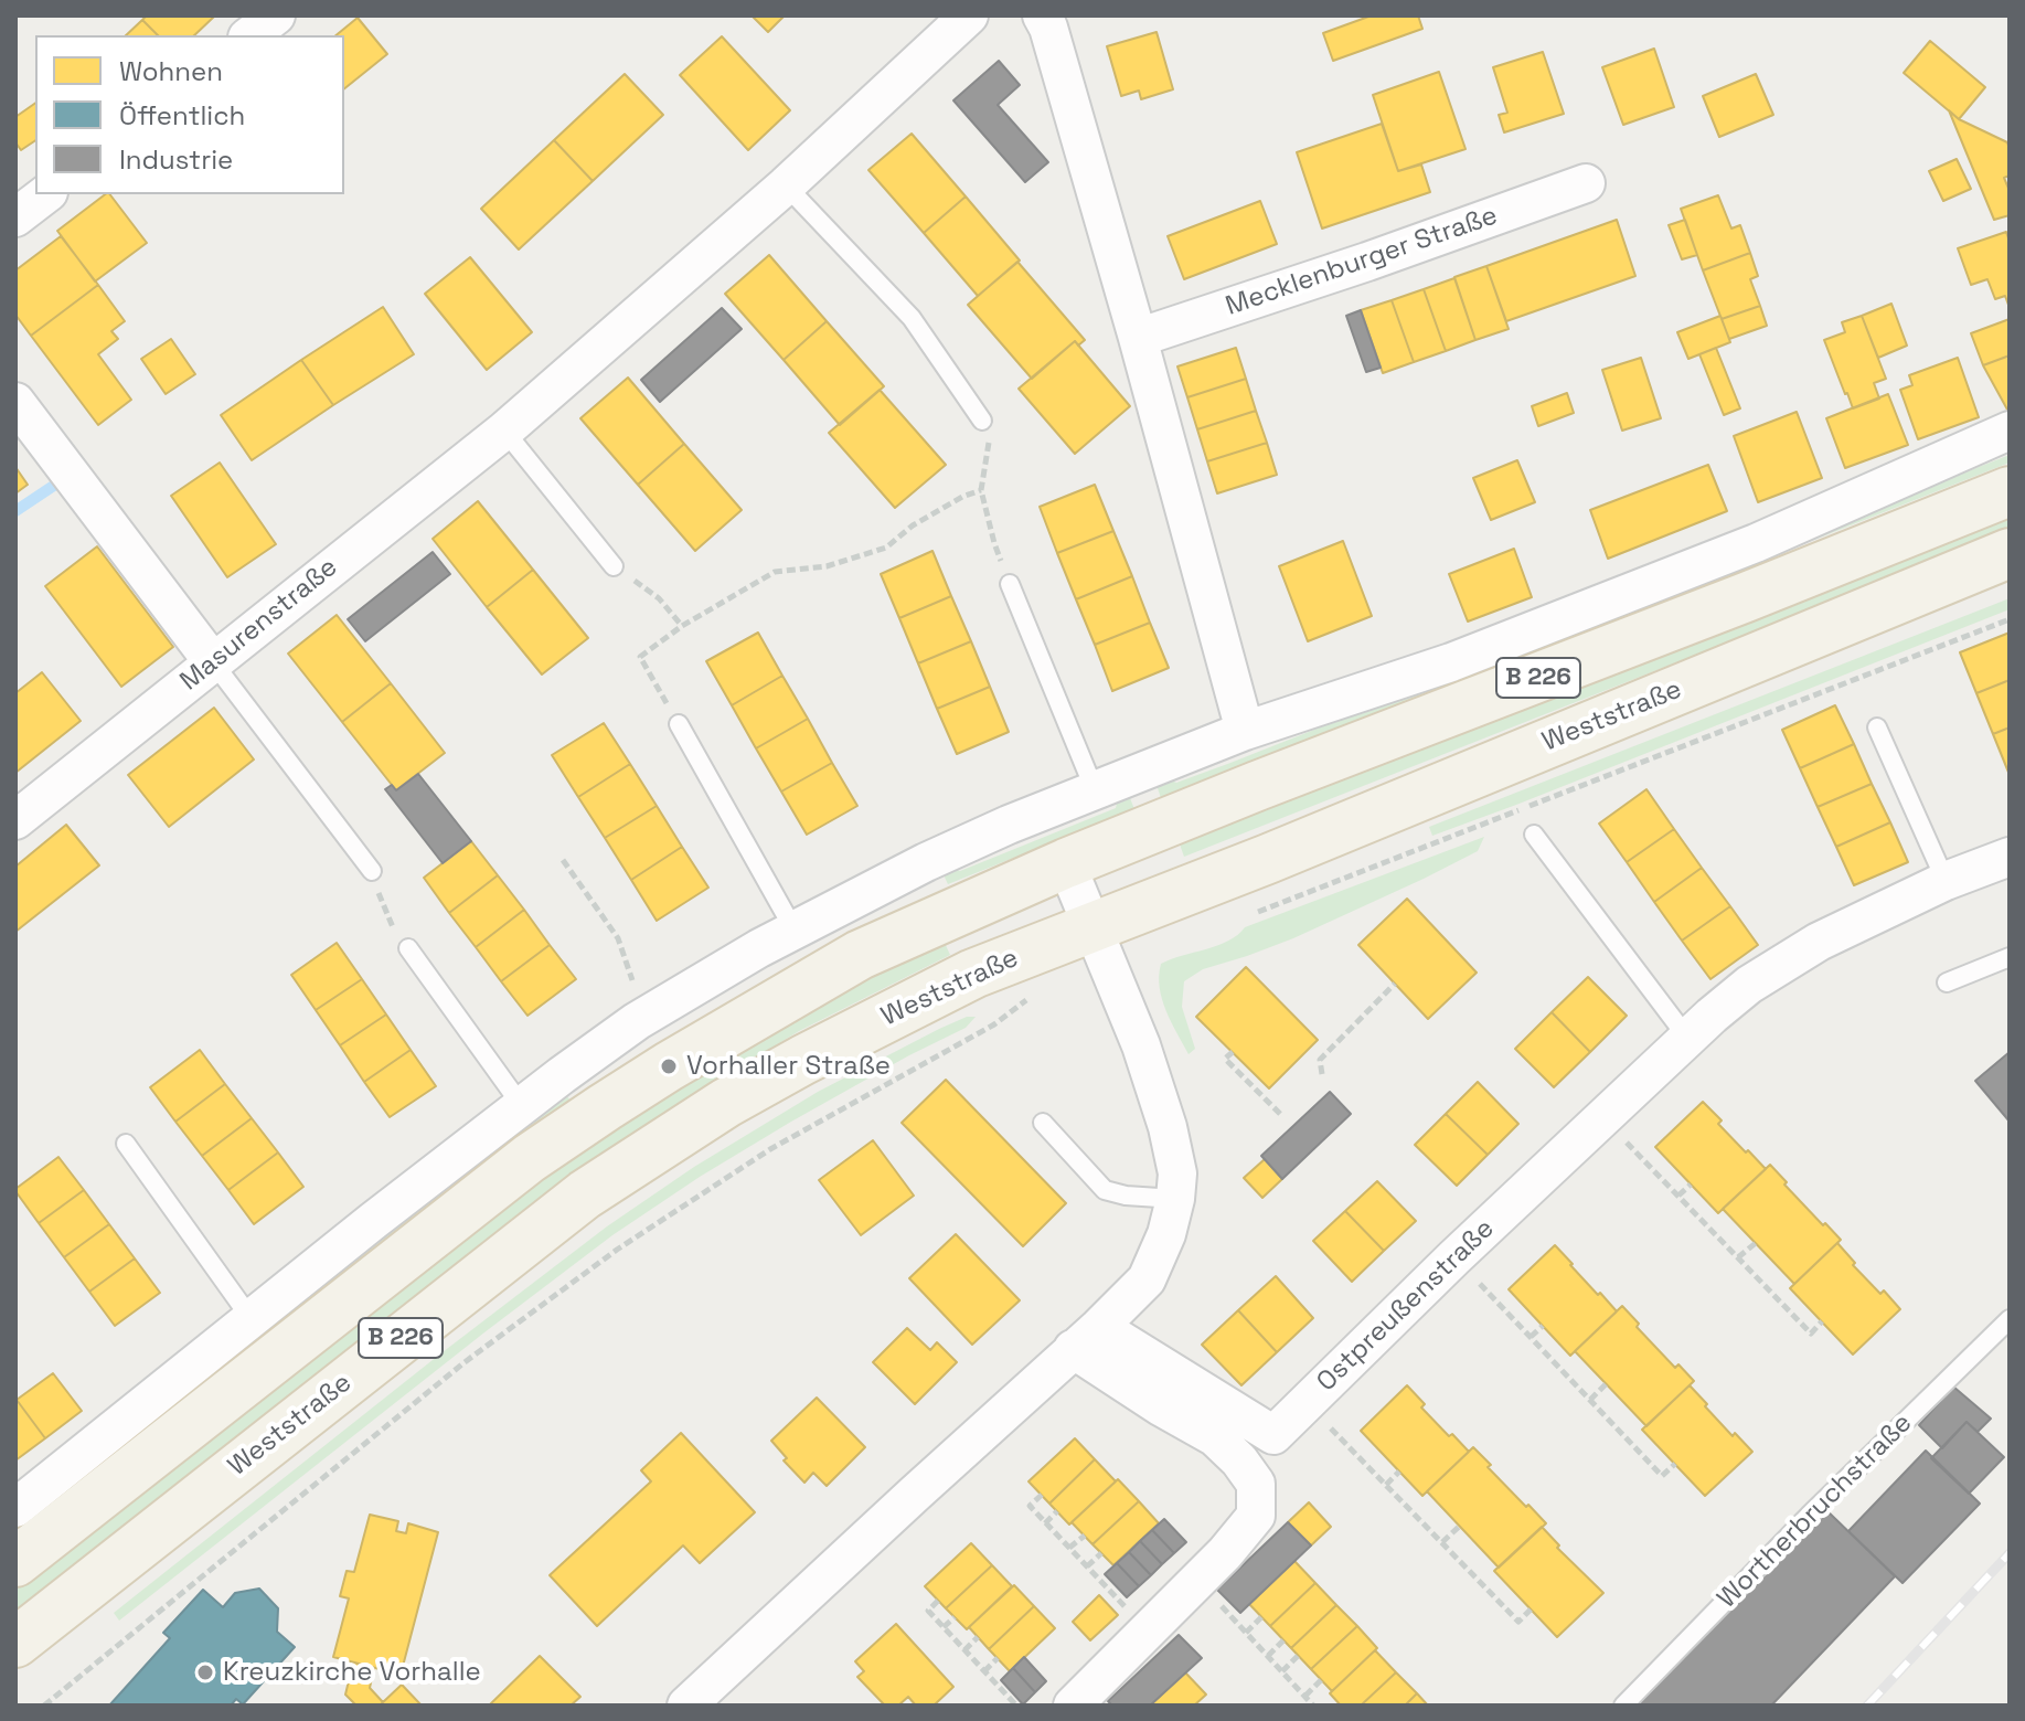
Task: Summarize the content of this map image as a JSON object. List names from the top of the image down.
{
  "streets": {
    "main road": ["B 226", "Weststraße"],
    "street": ["Mecklenburger Straße", "Masurenstraße", "Ostpreußenstraße"],
    "lane": ["Wortherbruchstraße"]
  },
  "places": ["Vorhaller Straße", "Kreuzkirche Vorhalle"],
  "legend": ["Wohnen", "Öffentlich", "Industrie"]
}
